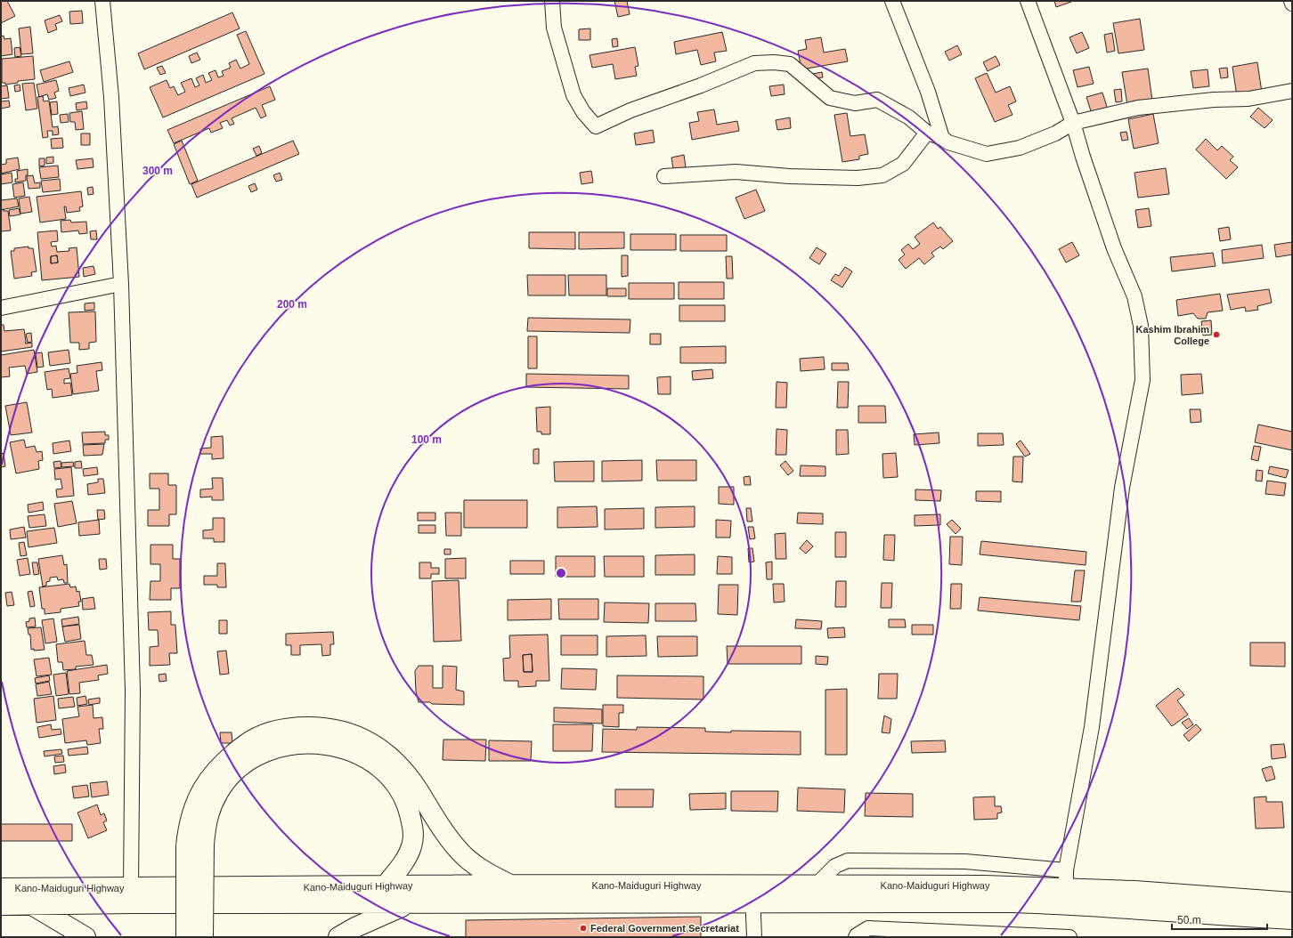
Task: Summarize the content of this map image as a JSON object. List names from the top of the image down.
{
  "streets": {
    "highway": ["Kano-Maiduguri Highway"]
  },
  "places": ["Kashim Ibrahim College", "Federal Government Secretariat"],
  "scale_bar": "50 m",
  "rings": ["300 m", "200 m", "100 m"]
}
